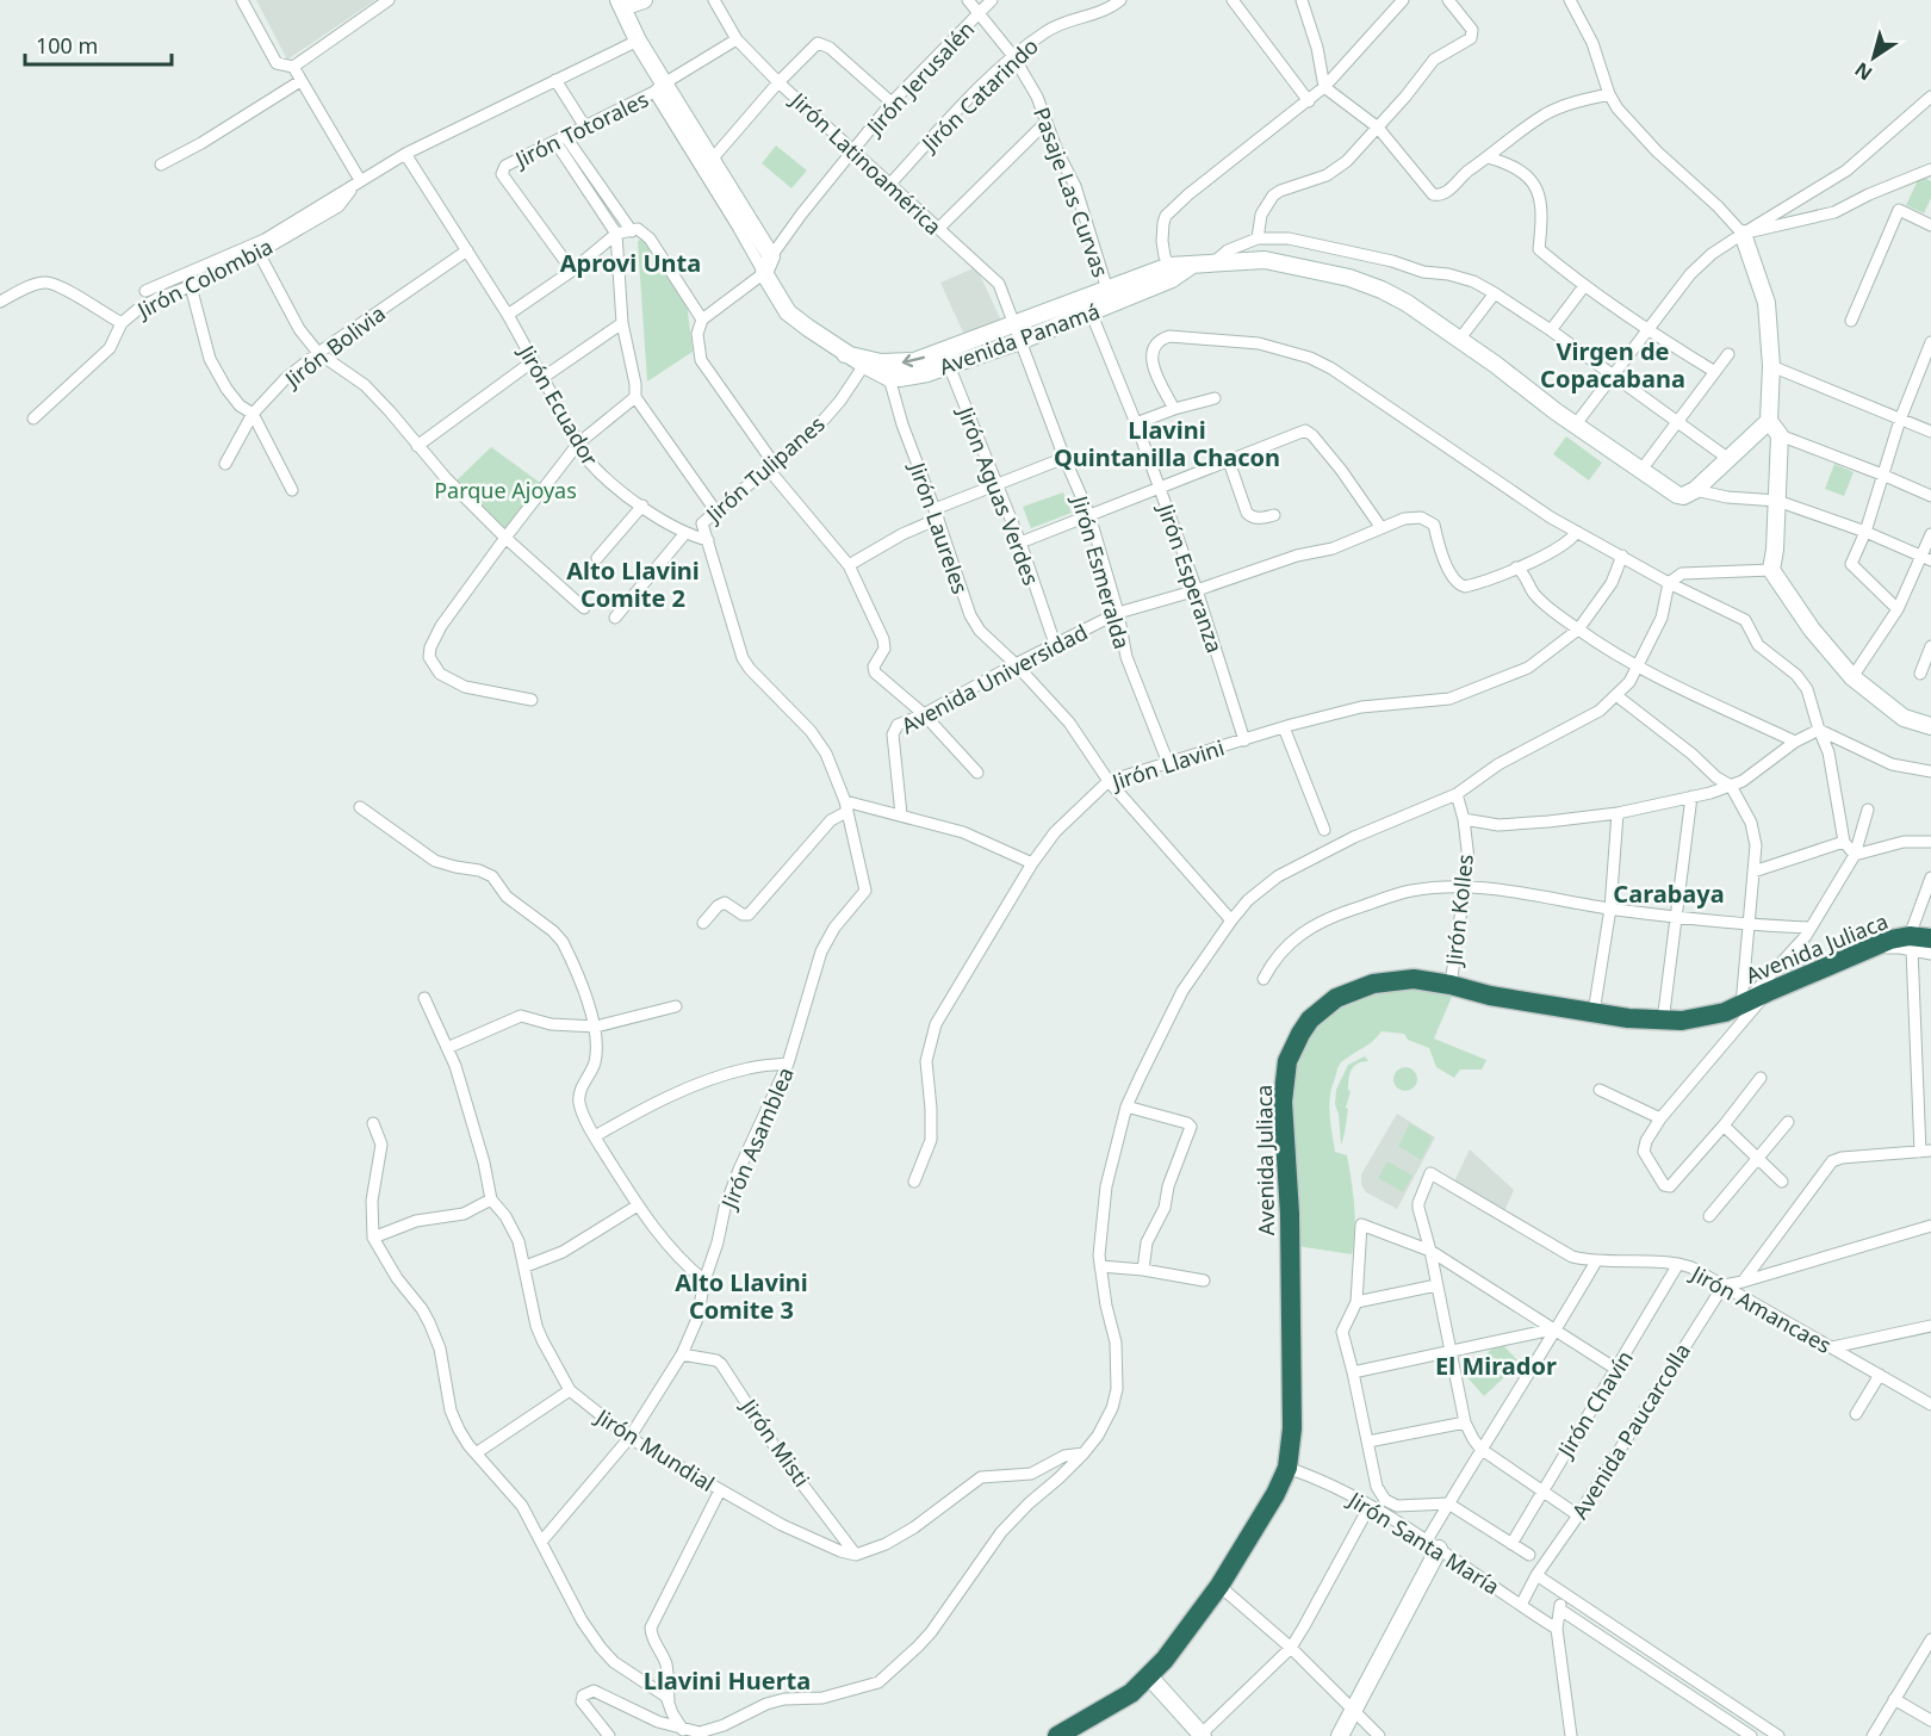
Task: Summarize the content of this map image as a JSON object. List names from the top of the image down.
{
  "streets": {
    "highway": ["Avenida Juliaca"],
    "street": [
      "Jirón Jerusalén",
      "Jirón Catarindo",
      "Jirón Totorales",
      "Jirón Latinoamérica",
      "Pasaje Las Curvas",
      "Jirón Colombia",
      "Avenida Panamá",
      "Jirón Bolivia",
      "Jirón Ecuador",
      "Jirón Tulipanes",
      "Jirón Aguas Verdes",
      "Jirón Laureles",
      "Jirón Esmeralda",
      "Jirón Esperanza",
      "Avenida Universidad",
      "Jirón Llavini",
      "Jirón Kolles",
      "Jirón Asamblea",
      "Jirón Amancaes",
      "Jirón Chavín",
      "Avenida Paucarcolla",
      "Jirón Misti",
      "Jirón Mundial",
      "Jirón Santa María"
    ]
  },
  "crossings": [
    ["Jirón Jerusalén", "Jirón Latinoamérica"],
    ["Jirón Jerusalén", "Pasaje Las Curvas"],
    ["Jirón Jerusalén", "Avenida Panamá"],
    ["Jirón Catarindo", "Jirón Latinoamérica"],
    ["Jirón Catarindo", "Pasaje Las Curvas"],
    ["Jirón Totorales", "Jirón Latinoamérica"],
    ["Jirón Totorales", "Avenida Panamá"],
    ["Jirón Latinoamérica", "Avenida Panamá"],
    ["Jirón Latinoamérica", "Jirón Esmeralda"],
    ["Pasaje Las Curvas", "Avenida Panamá"],
    ["Jirón Colombia", "Avenida Panamá"],
    ["Jirón Colombia", "Jirón Ecuador"],
    ["Avenida Panamá", "Jirón Tulipanes"],
    ["Avenida Panamá", "Jirón Aguas Verdes"],
    ["Avenida Panamá", "Jirón Laureles"],
    ["Avenida Panamá", "Jirón Esmeralda"],
    ["Avenida Panamá", "Jirón Esperanza"],
    ["Jirón Bolivia", "Jirón Ecuador"],
    ["Jirón Ecuador", "Jirón Tulipanes"],
    ["Jirón Aguas Verdes", "Avenida Universidad"],
    ["Jirón Laureles", "Avenida Universidad"],
    ["Jirón Laureles", "Jirón Llavini"],
    ["Jirón Esmeralda", "Avenida Universidad"],
    ["Jirón Esmeralda", "Jirón Llavini"],
    ["Jirón Esperanza", "Avenida Universidad"],
    ["Jirón Esperanza", "Jirón Llavini"],
    ["Jirón Kolles", "Avenida Juliaca"],
    ["Avenida Juliaca", "Jirón Santa María"],
    ["Jirón Asamblea", "Jirón Misti"],
    ["Jirón Asamblea", "Jirón Mundial"],
    ["Jirón Amancaes", "Jirón Chavín"],
    ["Jirón Amancaes", "Avenida Paucarcolla"],
    ["Avenida Paucarcolla", "Jirón Santa María"],
    ["Jirón Misti", "Jirón Mundial"]
  ],
  "districts": [
    "Aprovi Unta",
    "Virgen de Copacabana",
    "Llavini Quintanilla Chacon",
    "Alto Llavini Comite 2",
    "Carabaya",
    "Alto Llavini Comite 3",
    "El Mirador",
    "Llavini Huerta"
  ],
  "parks": ["Parque Ajoyas"],
  "scale_bar": "100 m",
  "north": "bottom left"
}
